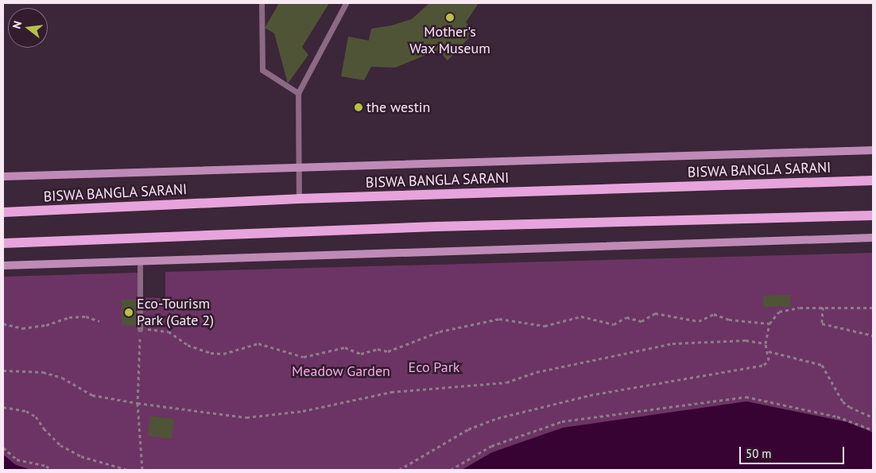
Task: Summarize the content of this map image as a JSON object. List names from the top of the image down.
{
  "streets": {
    "main road": ["BISWA BANGLA SARANI"]
  },
  "parks": ["Eco Park", "Meadow Garden"],
  "places": ["Mother's Wax Museum", "the westin", "Eco-Tourism Park (Gate 2)"],
  "scale_bar": "50 m",
  "north": "left"
}
